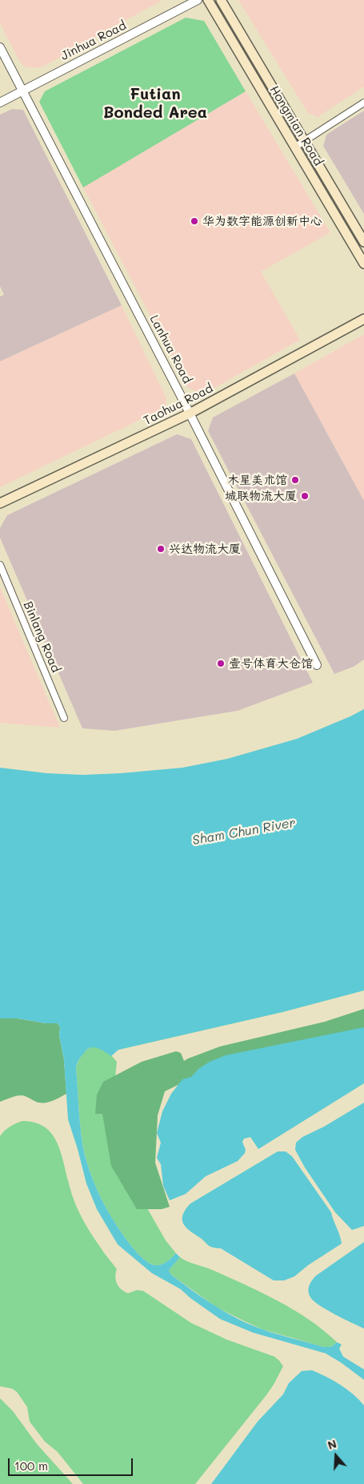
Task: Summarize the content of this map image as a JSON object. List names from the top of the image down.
{
  "streets": {
    "main road": ["Hongmian Road", "Taohua Road"],
    "street": ["Jinhua Road", "Lanhua Road", "Binlang Road"]
  },
  "crossings": [
    ["Jinhua Road", "Lanhua Road"],
    ["Lanhua Road", "Taohua Road"]
  ],
  "districts": ["Futian Bonded Area"],
  "water": ["Sham Chun River"],
  "places": [
    "华为数字能源创新中心",
    "木星美术馆",
    "城联物流大厦",
    "兴达物流大厦",
    "壹号体育大仓馆"
  ],
  "scale_bar": "100 m",
  "north": "top"
}
